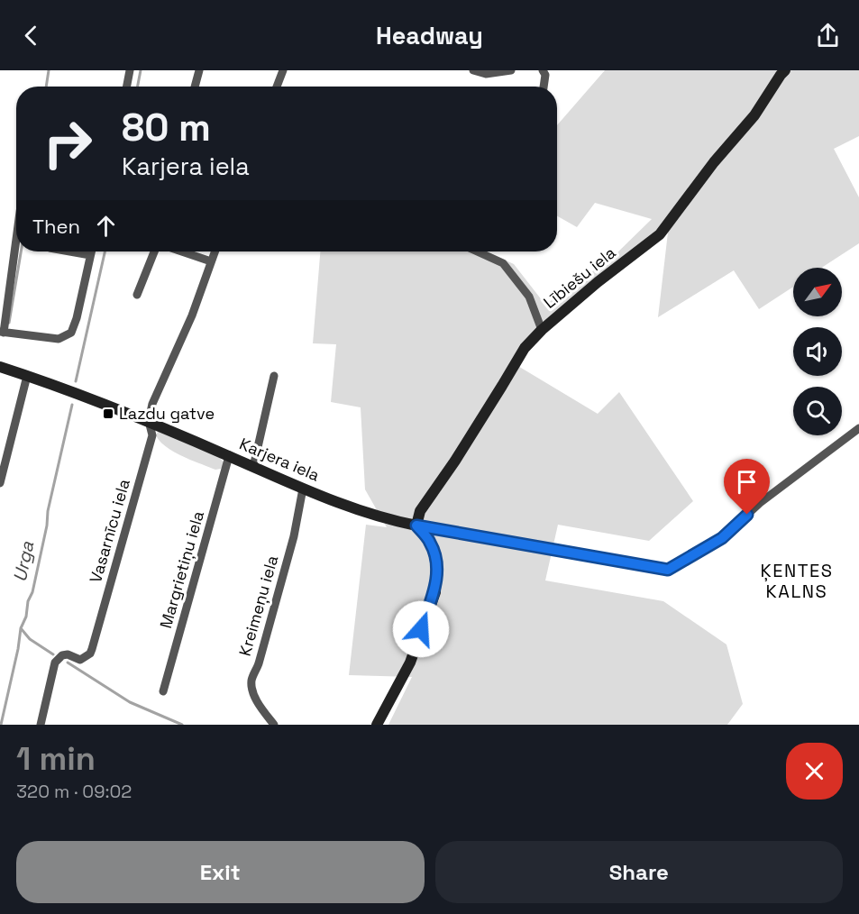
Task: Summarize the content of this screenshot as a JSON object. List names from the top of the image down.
{
  "streets": {
    "street": [
      "Lībiešu iela",
      "Karjera iela",
      "Vasarnīcu iela",
      "Margrietiņu iela",
      "Kreimeņu iela"
    ]
  },
  "crossings": [
    ["Lībiešu iela", "Karjera iela"],
    ["Karjera iela", "Vasarnīcu iela"],
    ["Karjera iela", "Margrietiņu iela"],
    ["Karjera iela", "Kreimeņu iela"]
  ],
  "districts": ["ĶENTES KALNS"],
  "water": ["Urga"],
  "places": {
    "transit": ["Lazdu gatve"]
  },
  "north": "top right",
  "page": {
    "header": "Headway",
    "turn": ["80 m", "Karjera iela"],
    "then": "Then",
    "heading": ["1 min", "320 m · 09:02"],
    "buttons": ["Exit", "Share"]
  }
}
